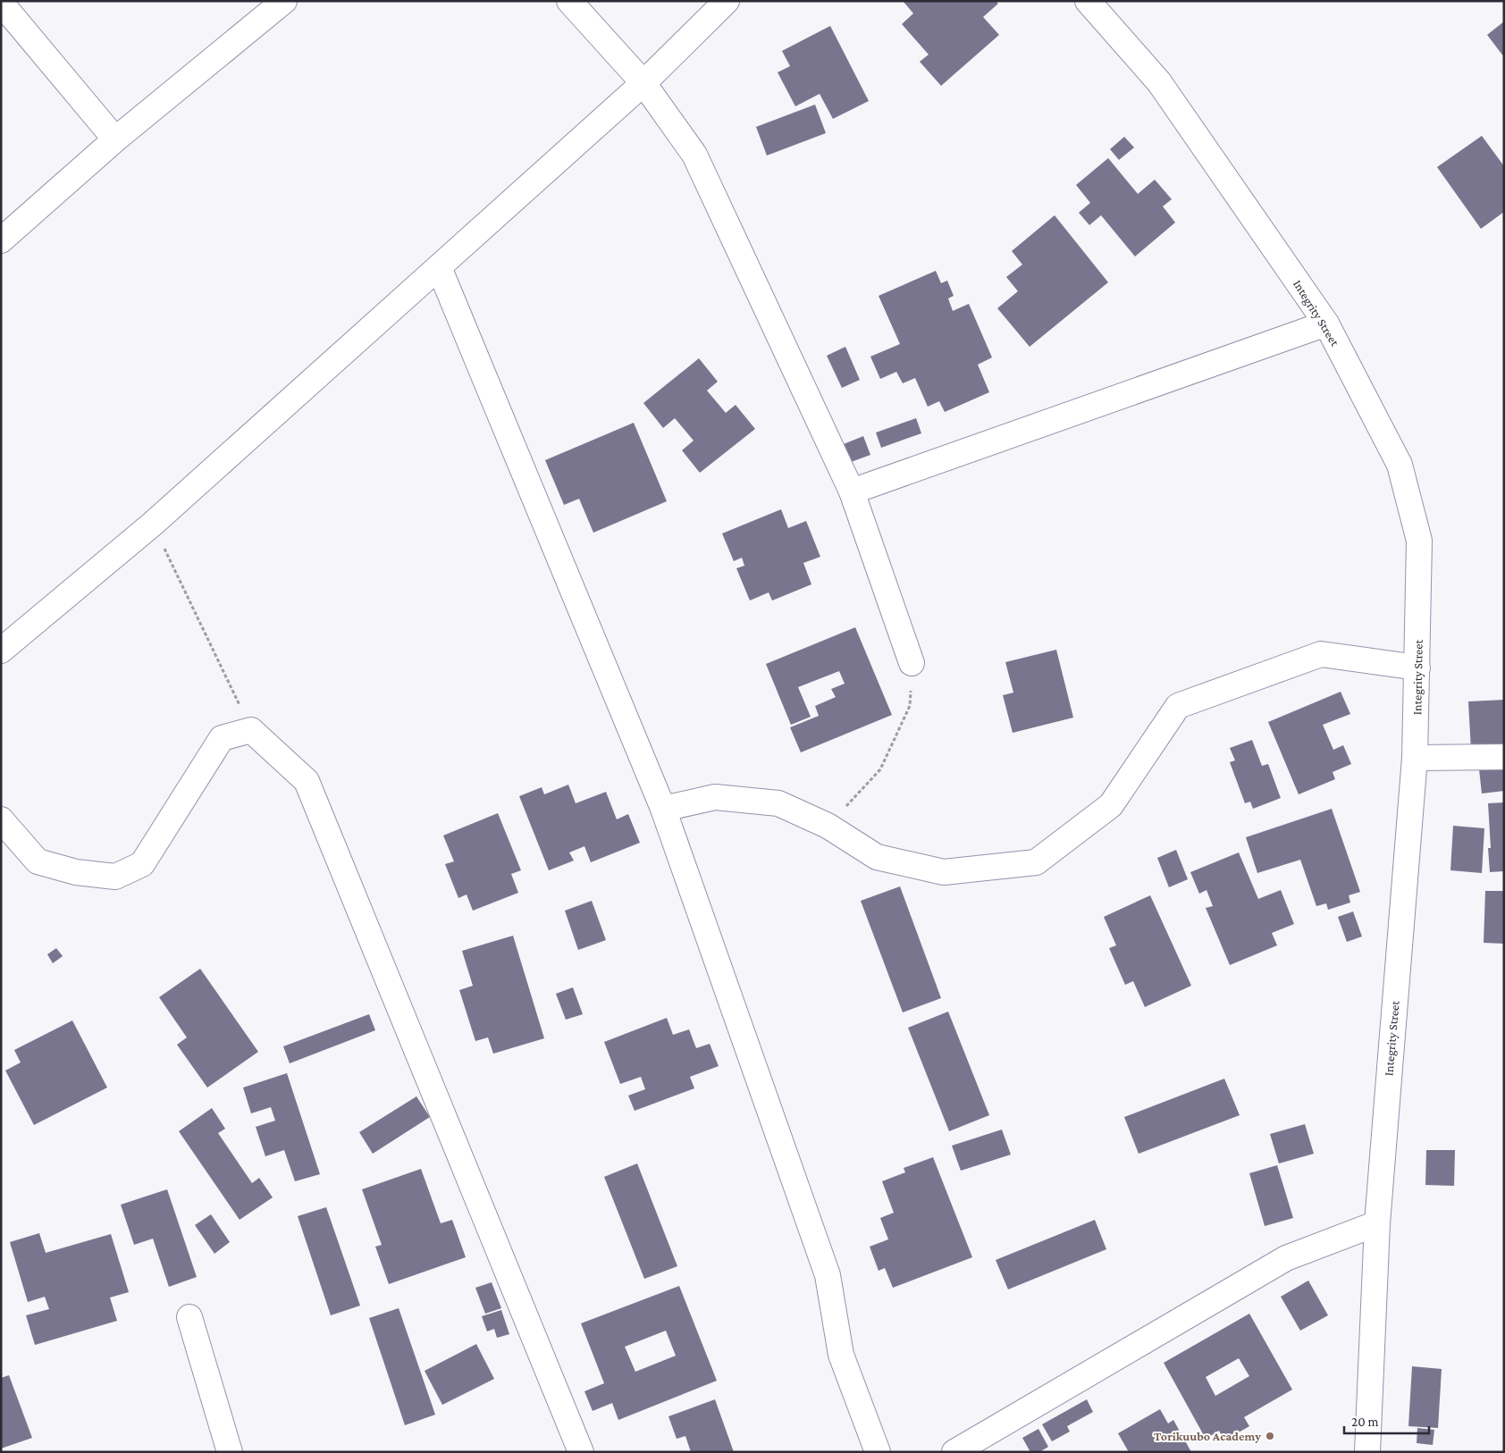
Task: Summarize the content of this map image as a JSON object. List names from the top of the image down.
{
  "streets": {
    "street": ["Integrity Street"]
  },
  "places": ["Torikuubo Academy"],
  "scale_bar": "20 m"
}
